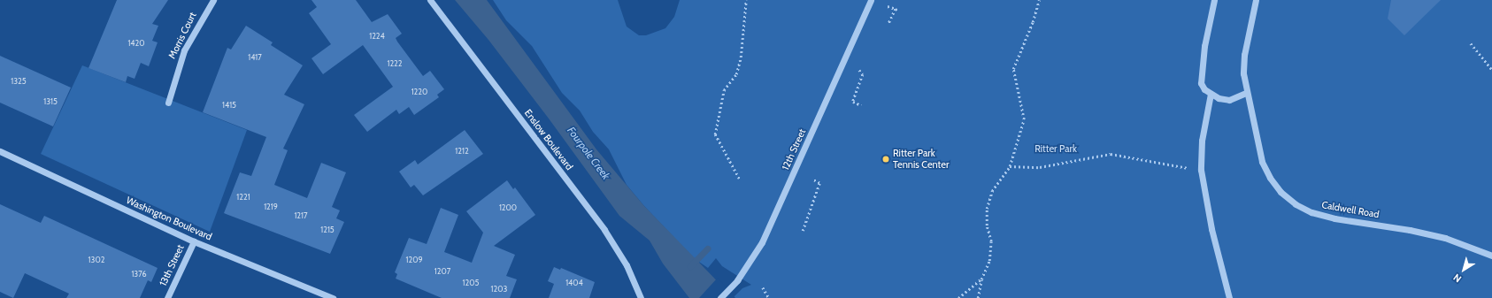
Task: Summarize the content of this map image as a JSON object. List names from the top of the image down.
{
  "streets": {
    "street": [
      "Morris Court",
      "Enslow Boulevard",
      "12th Street",
      "Caldwell Road",
      "Washington Boulevard",
      "13th Street"
    ]
  },
  "crossings": [
    ["Washington Boulevard", "13th Street"]
  ],
  "water": ["Fourpole Creek"],
  "parks": ["Ritter Park"],
  "places": ["Ritter Park Tennis Center"],
  "house_numbers": [
    "1224",
    "1420",
    "1417",
    "1222",
    "1325",
    "1220",
    "1315",
    "1415",
    "1212",
    "1221",
    "1219",
    "1200",
    "1217",
    "1215",
    "1302",
    "1209",
    "1207",
    "1376",
    "1205",
    "1404",
    "1203"
  ],
  "north": "bottom left"
}
